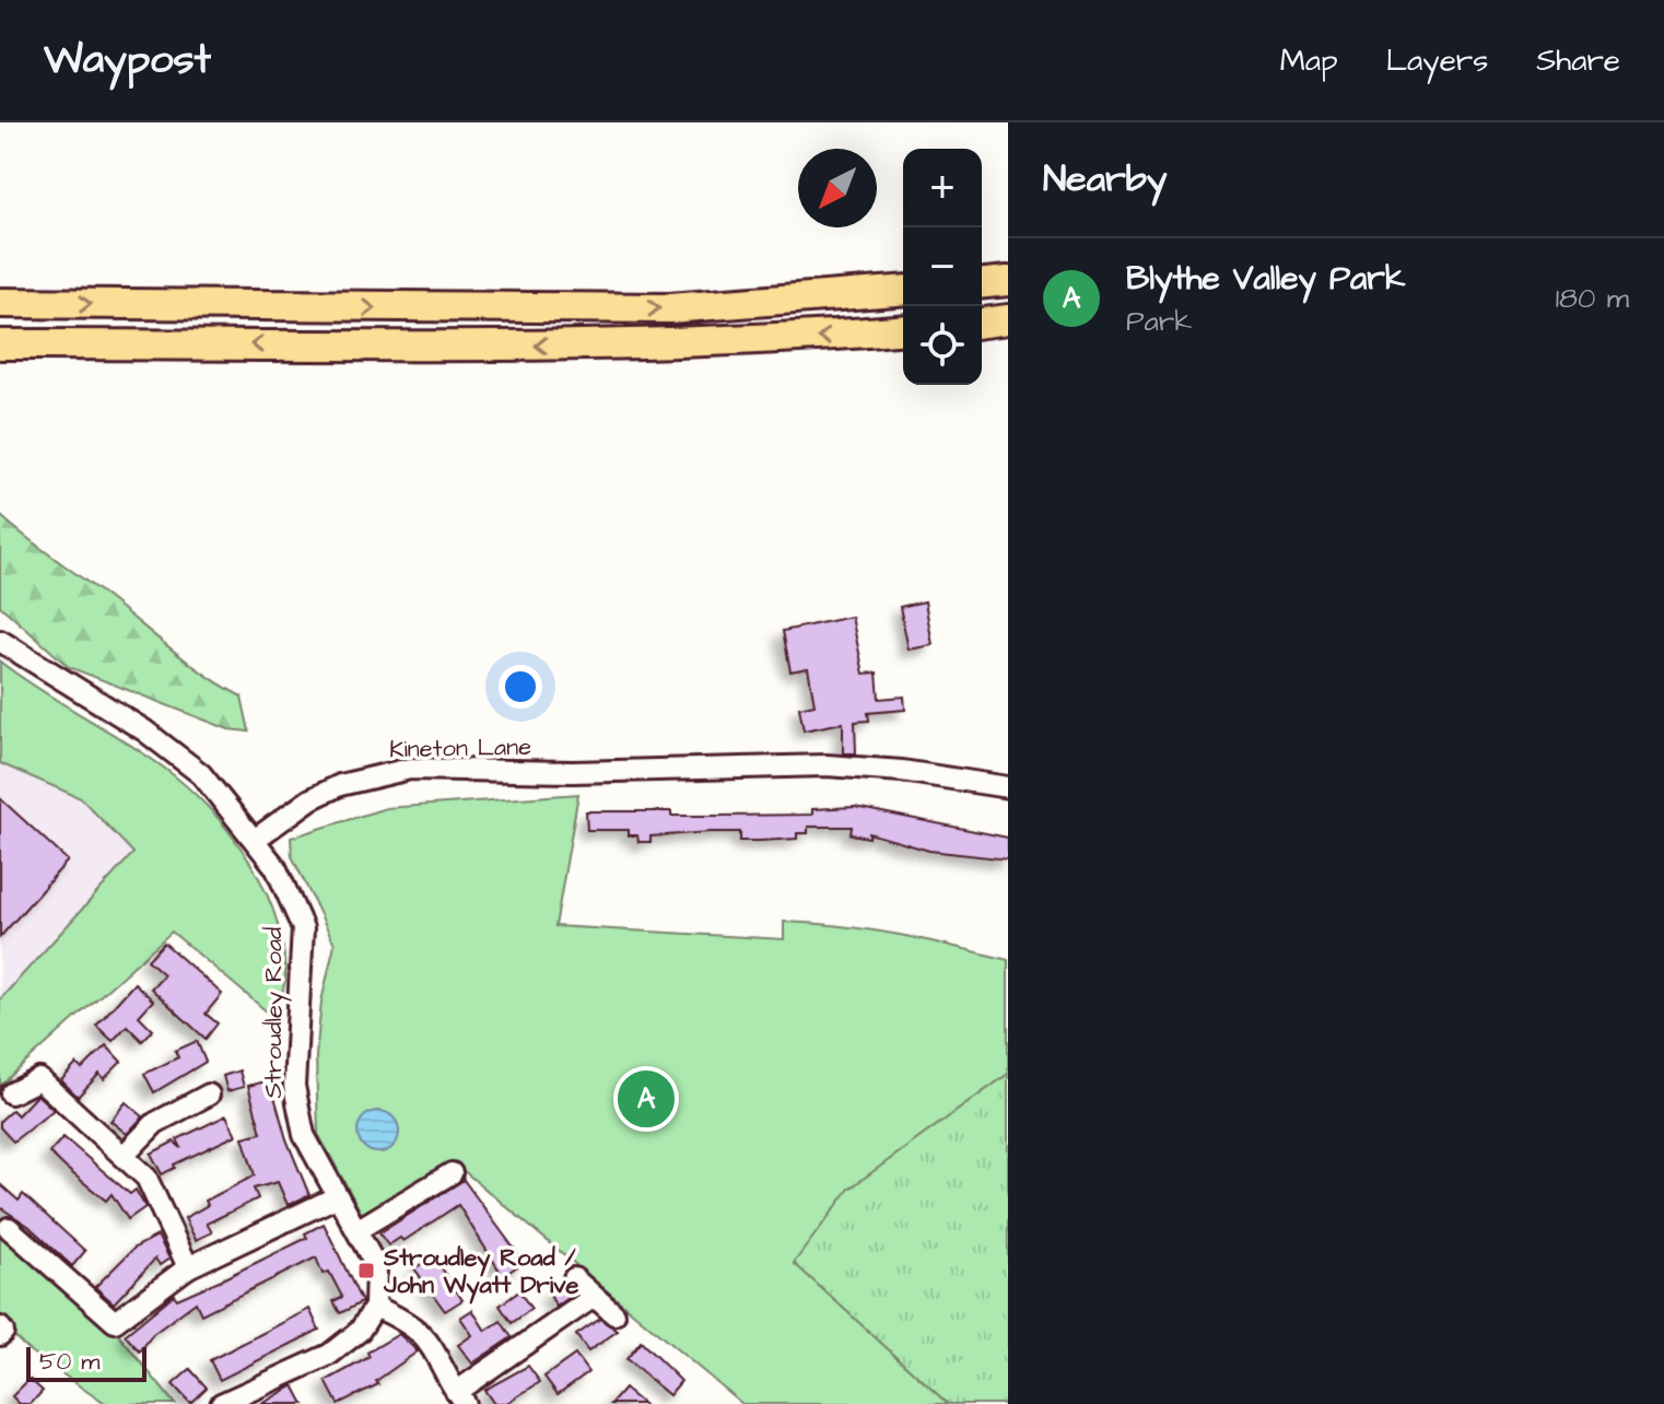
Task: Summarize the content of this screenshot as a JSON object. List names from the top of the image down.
{
  "streets": {
    "street": ["Kineton Lane", "Stroudley Road"]
  },
  "crossings": [
    ["Kineton Lane", "Stroudley Road"]
  ],
  "places": {
    "transit": ["Stroudley Road / John Wyatt Drive"]
  },
  "scale_bar": "50 m",
  "north": "bottom left",
  "page": {
    "header": "Waypost",
    "nav": ["Map", "Layers", "Share"],
    "heading": "Nearby",
    "map_buttons": ["+", "−"],
    "list": [
      {
        "mark": "A",
        "name": "Blythe Valley Park",
        "note": "Park",
        "value": "180 m"
      }
    ],
    "pins": "A",
    "scale": "50 m"
  }
}
